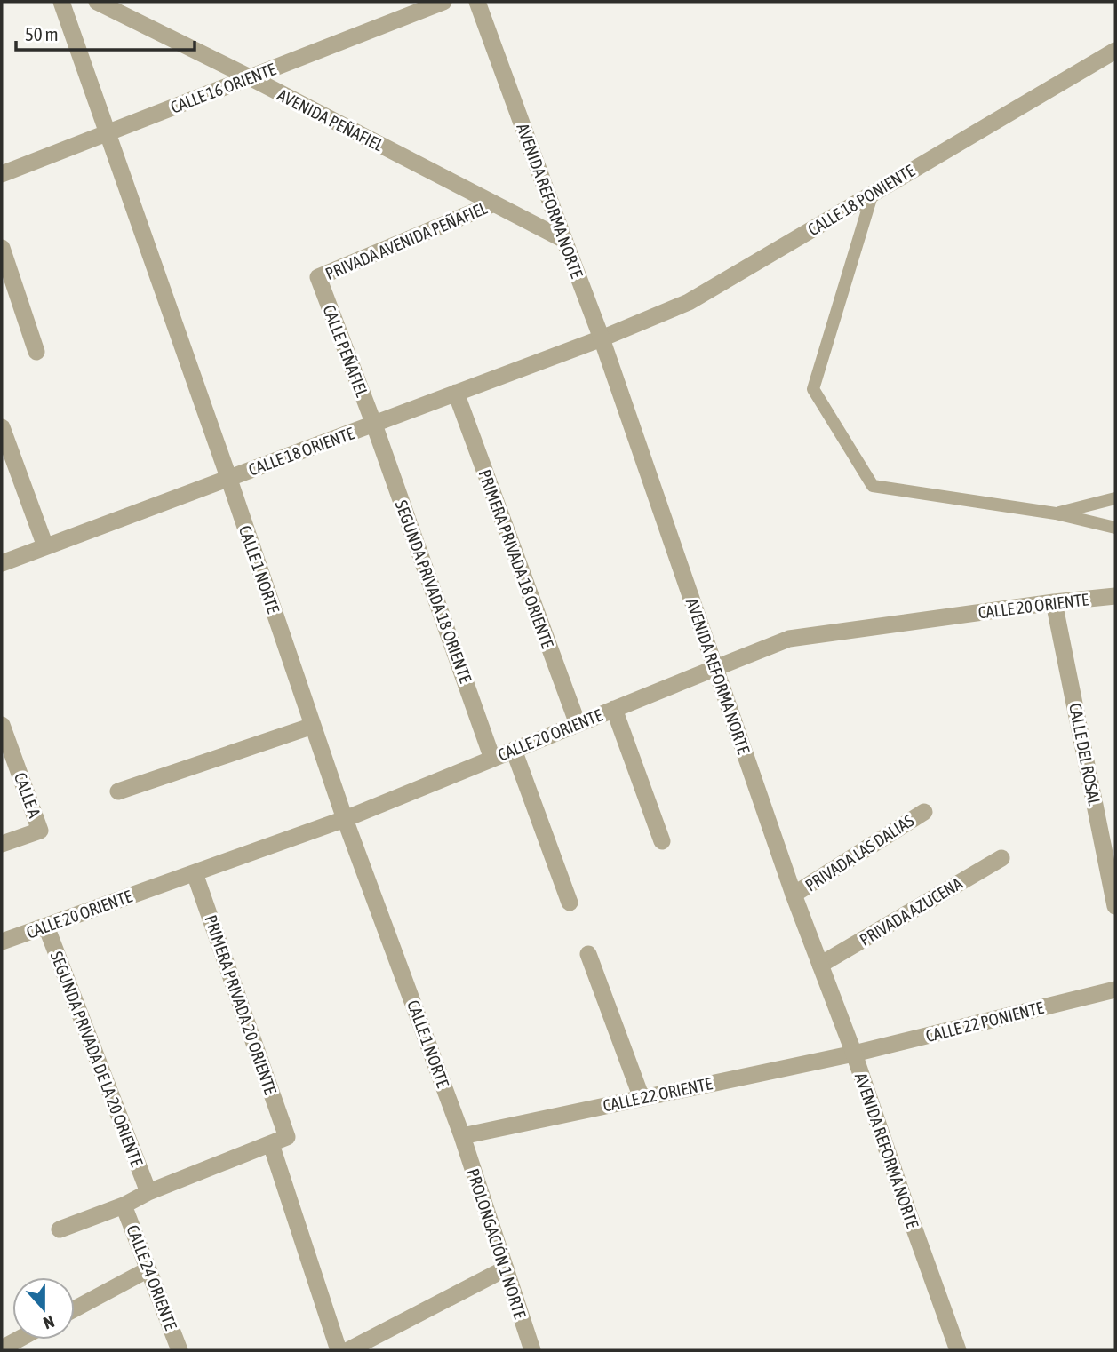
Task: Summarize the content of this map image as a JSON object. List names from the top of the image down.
{
  "streets": {
    "street": [
      "CALLE 16 ORIENTE",
      "AVENIDA PEÑAFIEL",
      "CALLE 18 PONIENTE",
      "AVENIDA REFORMA NORTE",
      "PRIVADA AVENIDA PEÑAFIEL",
      "CALLE PEÑAFIEL",
      "CALLE 18 ORIENTE",
      "PRIMERA PRIVADA 18 ORIENTE",
      "CALLE 1 NORTE",
      "SEGUNDA PRIVADA 18 ORIENTE",
      "CALLE 20 ORIENTE",
      "CALLE DEL ROSAL",
      "CALLE A",
      "PRIVADA LAS DALIAS",
      "PRIVADA AZUCENA",
      "PRIMERA PRIVADA 20 ORIENTE",
      "CALLE 22 PONIENTE",
      "SEGUNDA PRIVADA DE LA 20 ORIENTE",
      "CALLE 22 ORIENTE",
      "PROLONGACIÓN 1 NORTE",
      "CALLE 24 ORIENTE"
    ]
  },
  "crossings": [
    ["CALLE 16 ORIENTE", "AVENIDA PEÑAFIEL"],
    ["CALLE 16 ORIENTE", "CALLE 1 NORTE"],
    ["AVENIDA PEÑAFIEL", "AVENIDA REFORMA NORTE"],
    ["AVENIDA PEÑAFIEL", "PRIVADA AVENIDA PEÑAFIEL"],
    ["CALLE 18 PONIENTE", "AVENIDA REFORMA NORTE"],
    ["CALLE 18 PONIENTE", "CALLE 18 ORIENTE"],
    ["AVENIDA REFORMA NORTE", "CALLE 18 ORIENTE"],
    ["AVENIDA REFORMA NORTE", "CALLE 20 ORIENTE"],
    ["AVENIDA REFORMA NORTE", "PRIVADA LAS DALIAS"],
    ["AVENIDA REFORMA NORTE", "PRIVADA AZUCENA"],
    ["AVENIDA REFORMA NORTE", "CALLE 22 PONIENTE"],
    ["AVENIDA REFORMA NORTE", "CALLE 22 ORIENTE"],
    ["PRIVADA AVENIDA PEÑAFIEL", "CALLE PEÑAFIEL"],
    ["CALLE PEÑAFIEL", "CALLE 18 ORIENTE"],
    ["CALLE PEÑAFIEL", "SEGUNDA PRIVADA 18 ORIENTE"],
    ["CALLE 18 ORIENTE", "PRIMERA PRIVADA 18 ORIENTE"],
    ["CALLE 18 ORIENTE", "CALLE 1 NORTE"],
    ["CALLE 18 ORIENTE", "SEGUNDA PRIVADA 18 ORIENTE"],
    ["PRIMERA PRIVADA 18 ORIENTE", "CALLE 20 ORIENTE"],
    ["CALLE 1 NORTE", "CALLE 20 ORIENTE"],
    ["CALLE 1 NORTE", "CALLE 22 ORIENTE"],
    ["CALLE 1 NORTE", "PROLONGACIÓN 1 NORTE"],
    ["SEGUNDA PRIVADA 18 ORIENTE", "CALLE 20 ORIENTE"],
    ["CALLE 20 ORIENTE", "CALLE DEL ROSAL"],
    ["CALLE 20 ORIENTE", "PRIMERA PRIVADA 20 ORIENTE"],
    ["CALLE 20 ORIENTE", "SEGUNDA PRIVADA DE LA 20 ORIENTE"],
    ["CALLE 22 PONIENTE", "CALLE 22 ORIENTE"],
    ["CALLE 22 ORIENTE", "PROLONGACIÓN 1 NORTE"]
  ],
  "scale_bar": "50 m",
  "north": "bottom"
}
